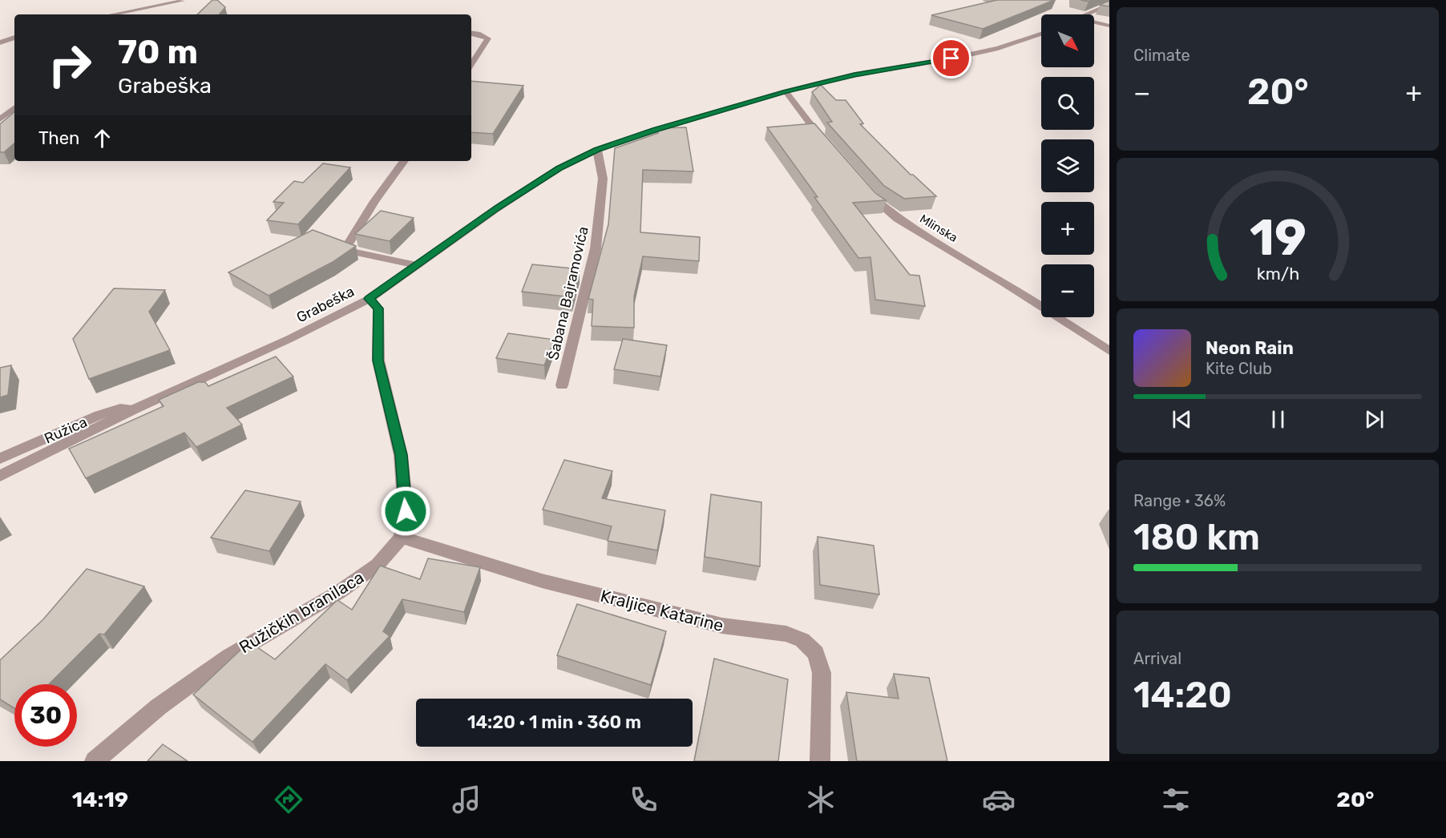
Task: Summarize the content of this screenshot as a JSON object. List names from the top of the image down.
{
  "streets": {
    "street": [
      "Mlinska",
      "Šabana Bajramovića",
      "Grabeška",
      "Ružica",
      "Kraljice Katarine",
      "Ružičkih branilaca"
    ]
  },
  "crossings": [
    ["Šabana Bajramovića", "Grabeška"],
    ["Grabeška", "Ružica"],
    ["Kraljice Katarine", "Ružičkih branilaca"]
  ],
  "north": "bottom right",
  "page": {
    "tile": [
      "Climate",
      ["Range · 36%", "180 km"],
      ["Arrival", "14:20"]
    ],
    "map_buttons": ["+", "−"],
    "turn": ["70 m", "Grabeška"],
    "heat": ["−", "20°", "+"],
    "then": "Then",
    "song": ["Neon Rain", "Kite Club"],
    "limit": "30",
    "trip": "14:20 · 1 min · 360 m",
    "tabs": ["14:19", "20°"],
    "gauge": ["19", "km/h"]
  }
}
